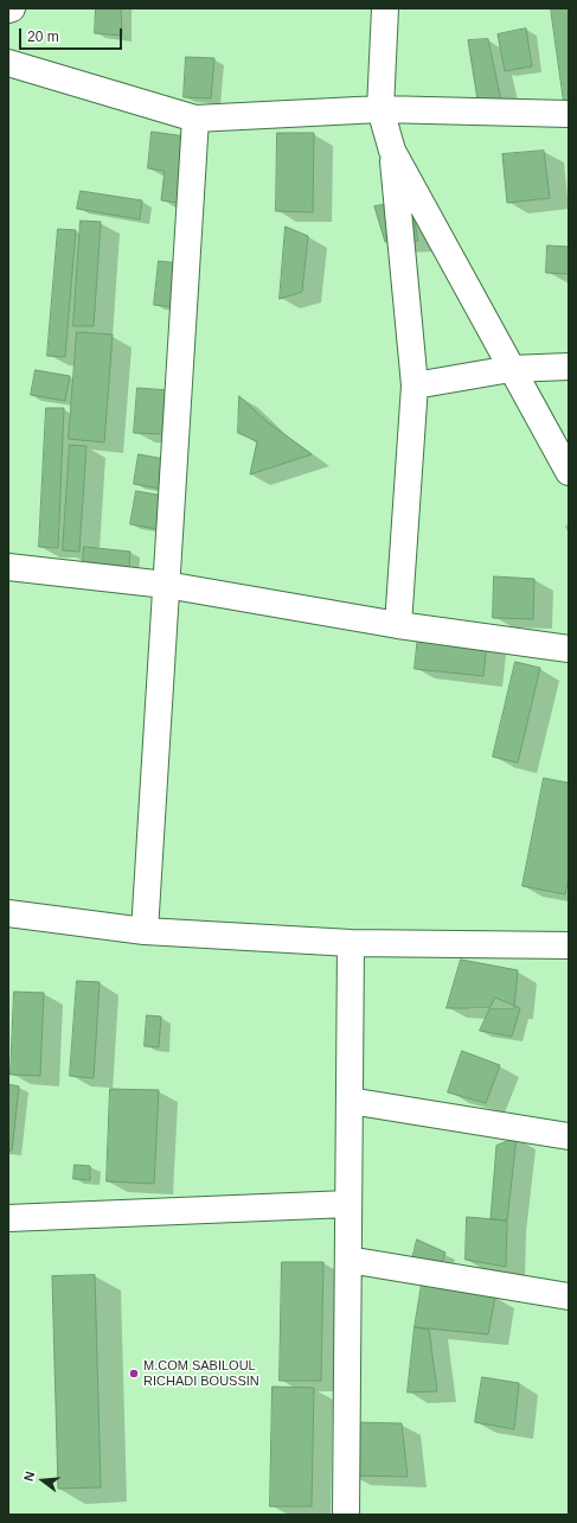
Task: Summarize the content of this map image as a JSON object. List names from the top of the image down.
{
  "places": ["M.COM SABILOUL RICHADI BOUSSIN"],
  "scale_bar": "20 m",
  "north": "left"
}
